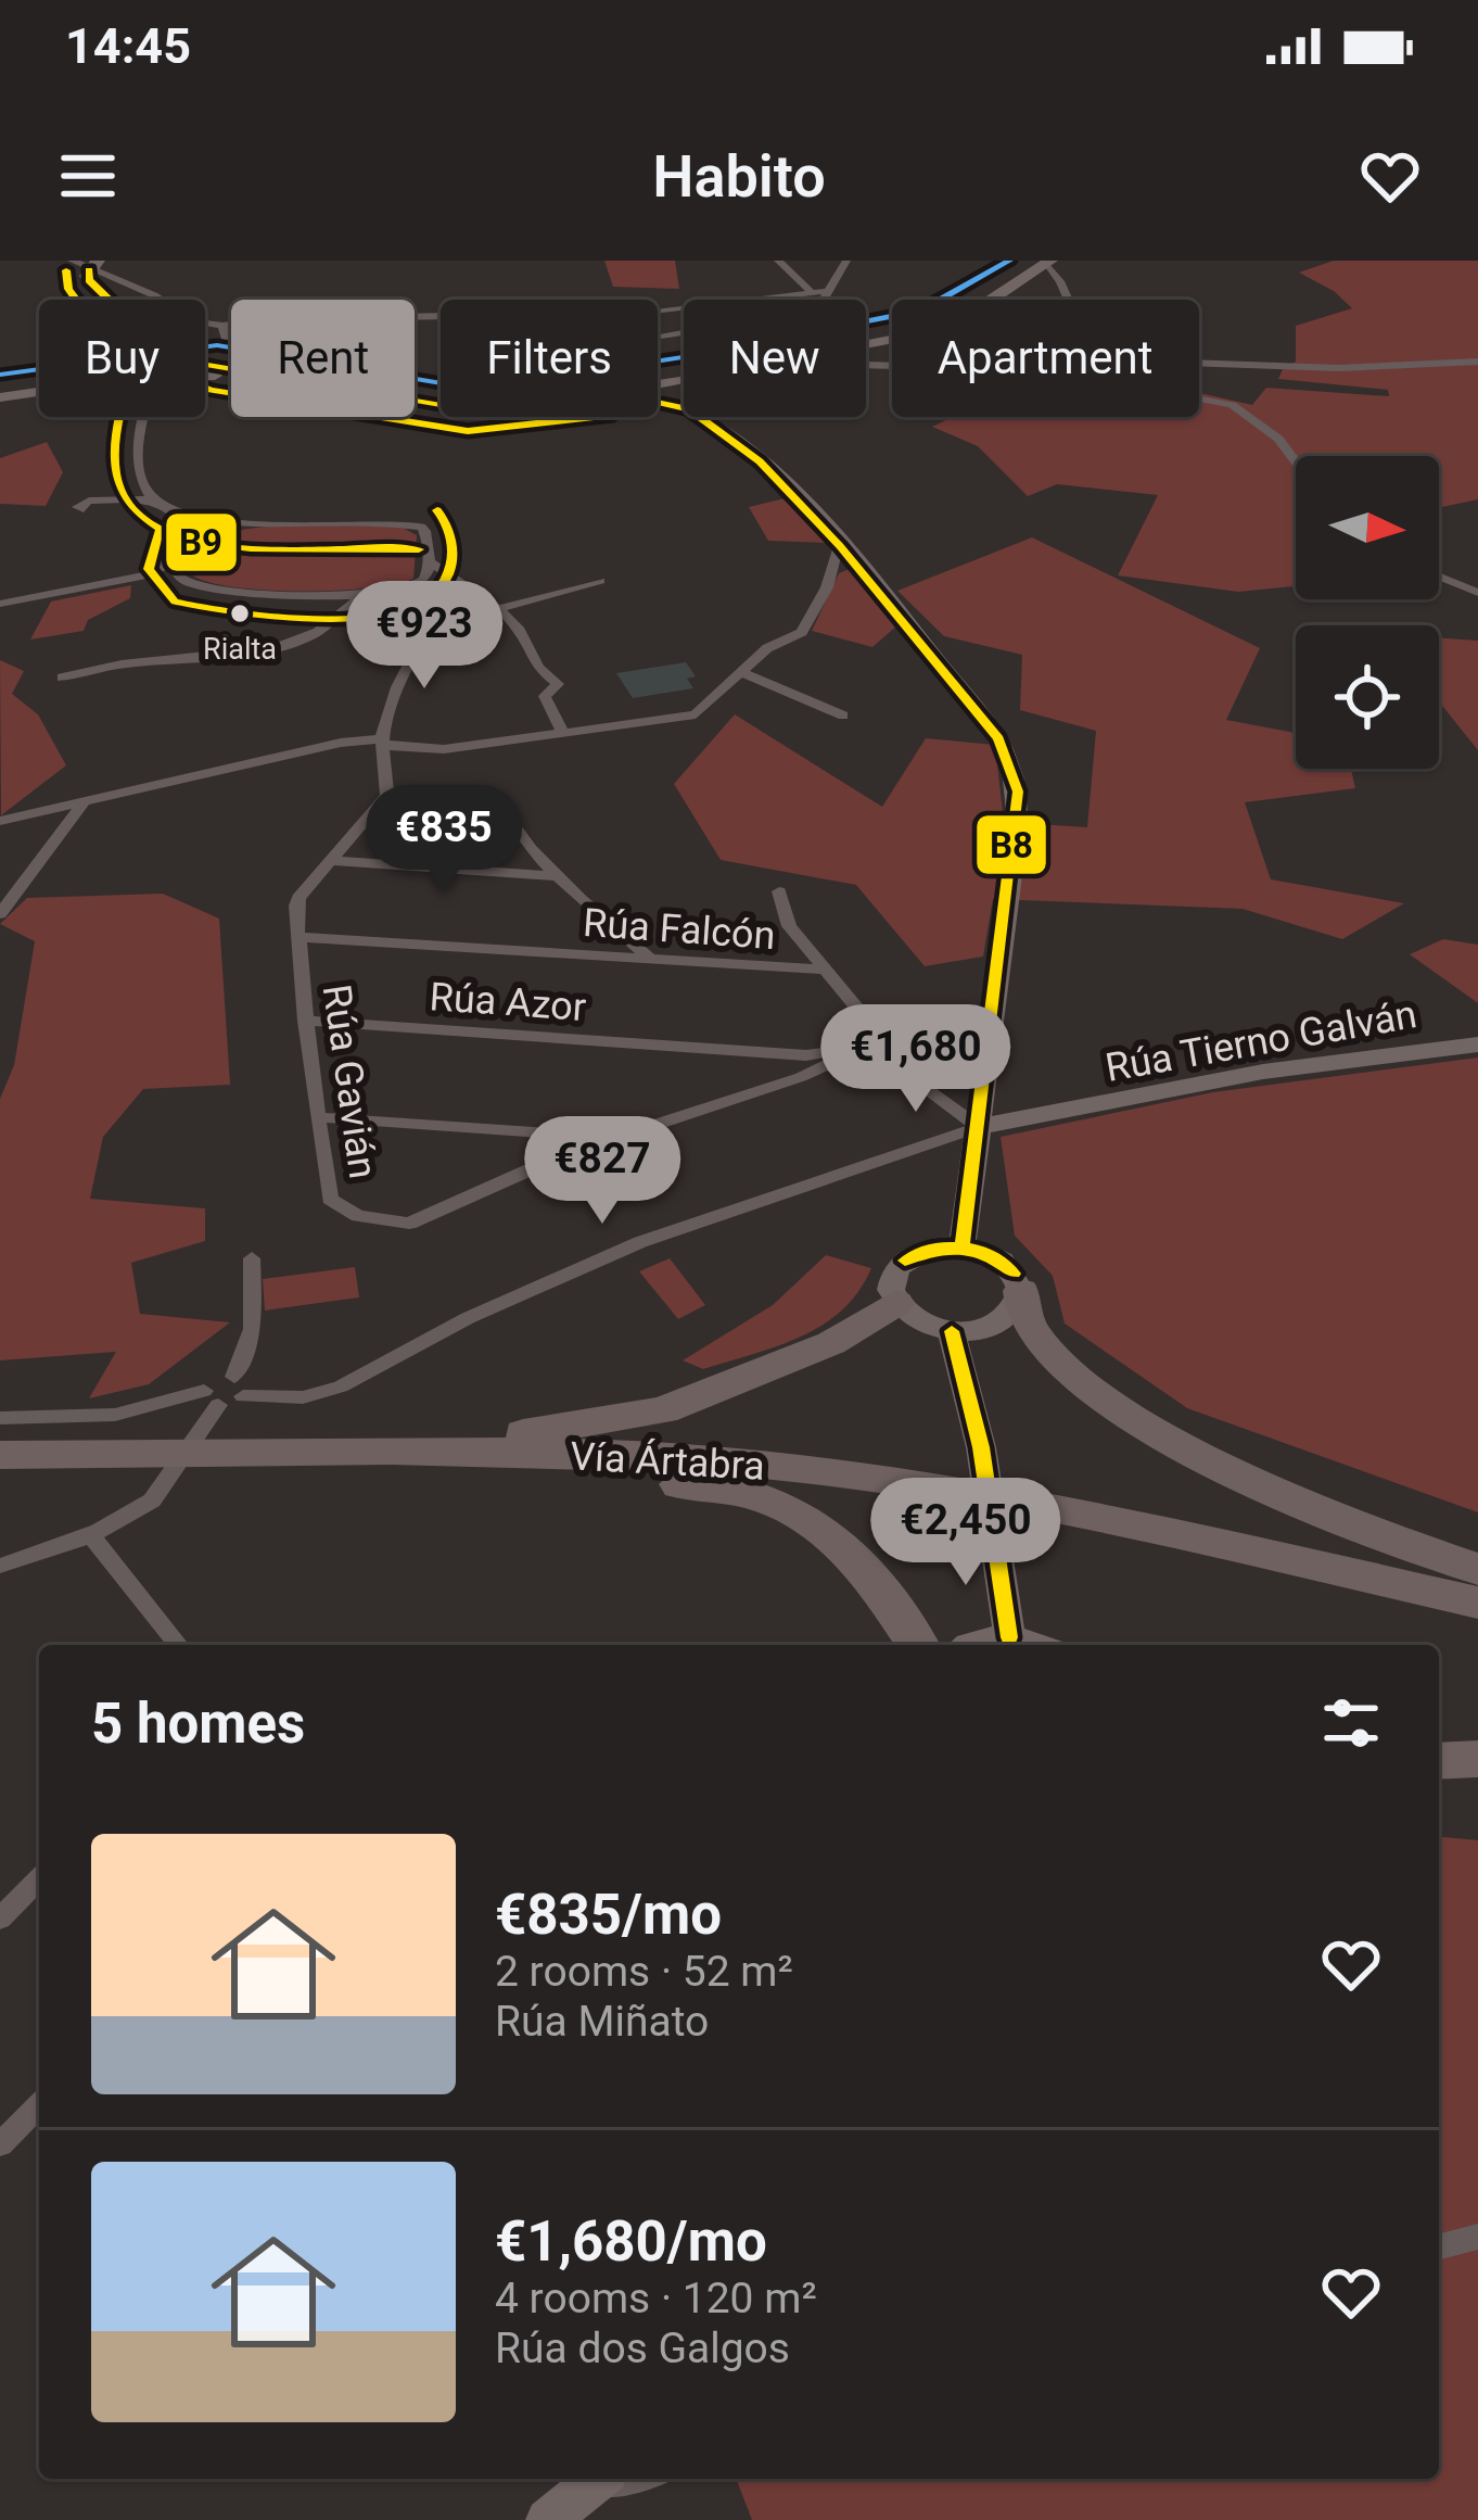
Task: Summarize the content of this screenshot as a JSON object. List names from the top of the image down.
{
  "streets": {
    "highway": ["Vía Ártabra"],
    "street": [
      "Rúa Falcón",
      "Rúa Azor",
      "Rúa Tierno Galván",
      "Rúa Gavián"
    ]
  },
  "crossings": [
    ["Rúa Falcón", "Rúa Gavián"],
    ["Rúa Azor", "Rúa Gavián"]
  ],
  "places": ["Rialta"],
  "lines": ["transit line B8", "transit line B9"],
  "north": "right",
  "page": {
    "status": "14:45",
    "header": "Habito",
    "chip": [
      "Buy",
      "Rent",
      "Filters",
      "New",
      "Apartment"
    ],
    "price": [
      "€923",
      "€835",
      "€1,680",
      "€827",
      "€2,450"
    ],
    "heading": "5 homes",
    "list": [
      {
        "name": "€835/mo",
        "note": "2 rooms · 52 m² · Rúa Miñato"
      },
      {
        "name": "€1,680/mo",
        "note": "4 rooms · 120 m² · Rúa dos Galgos"
      }
    ]
  }
}
